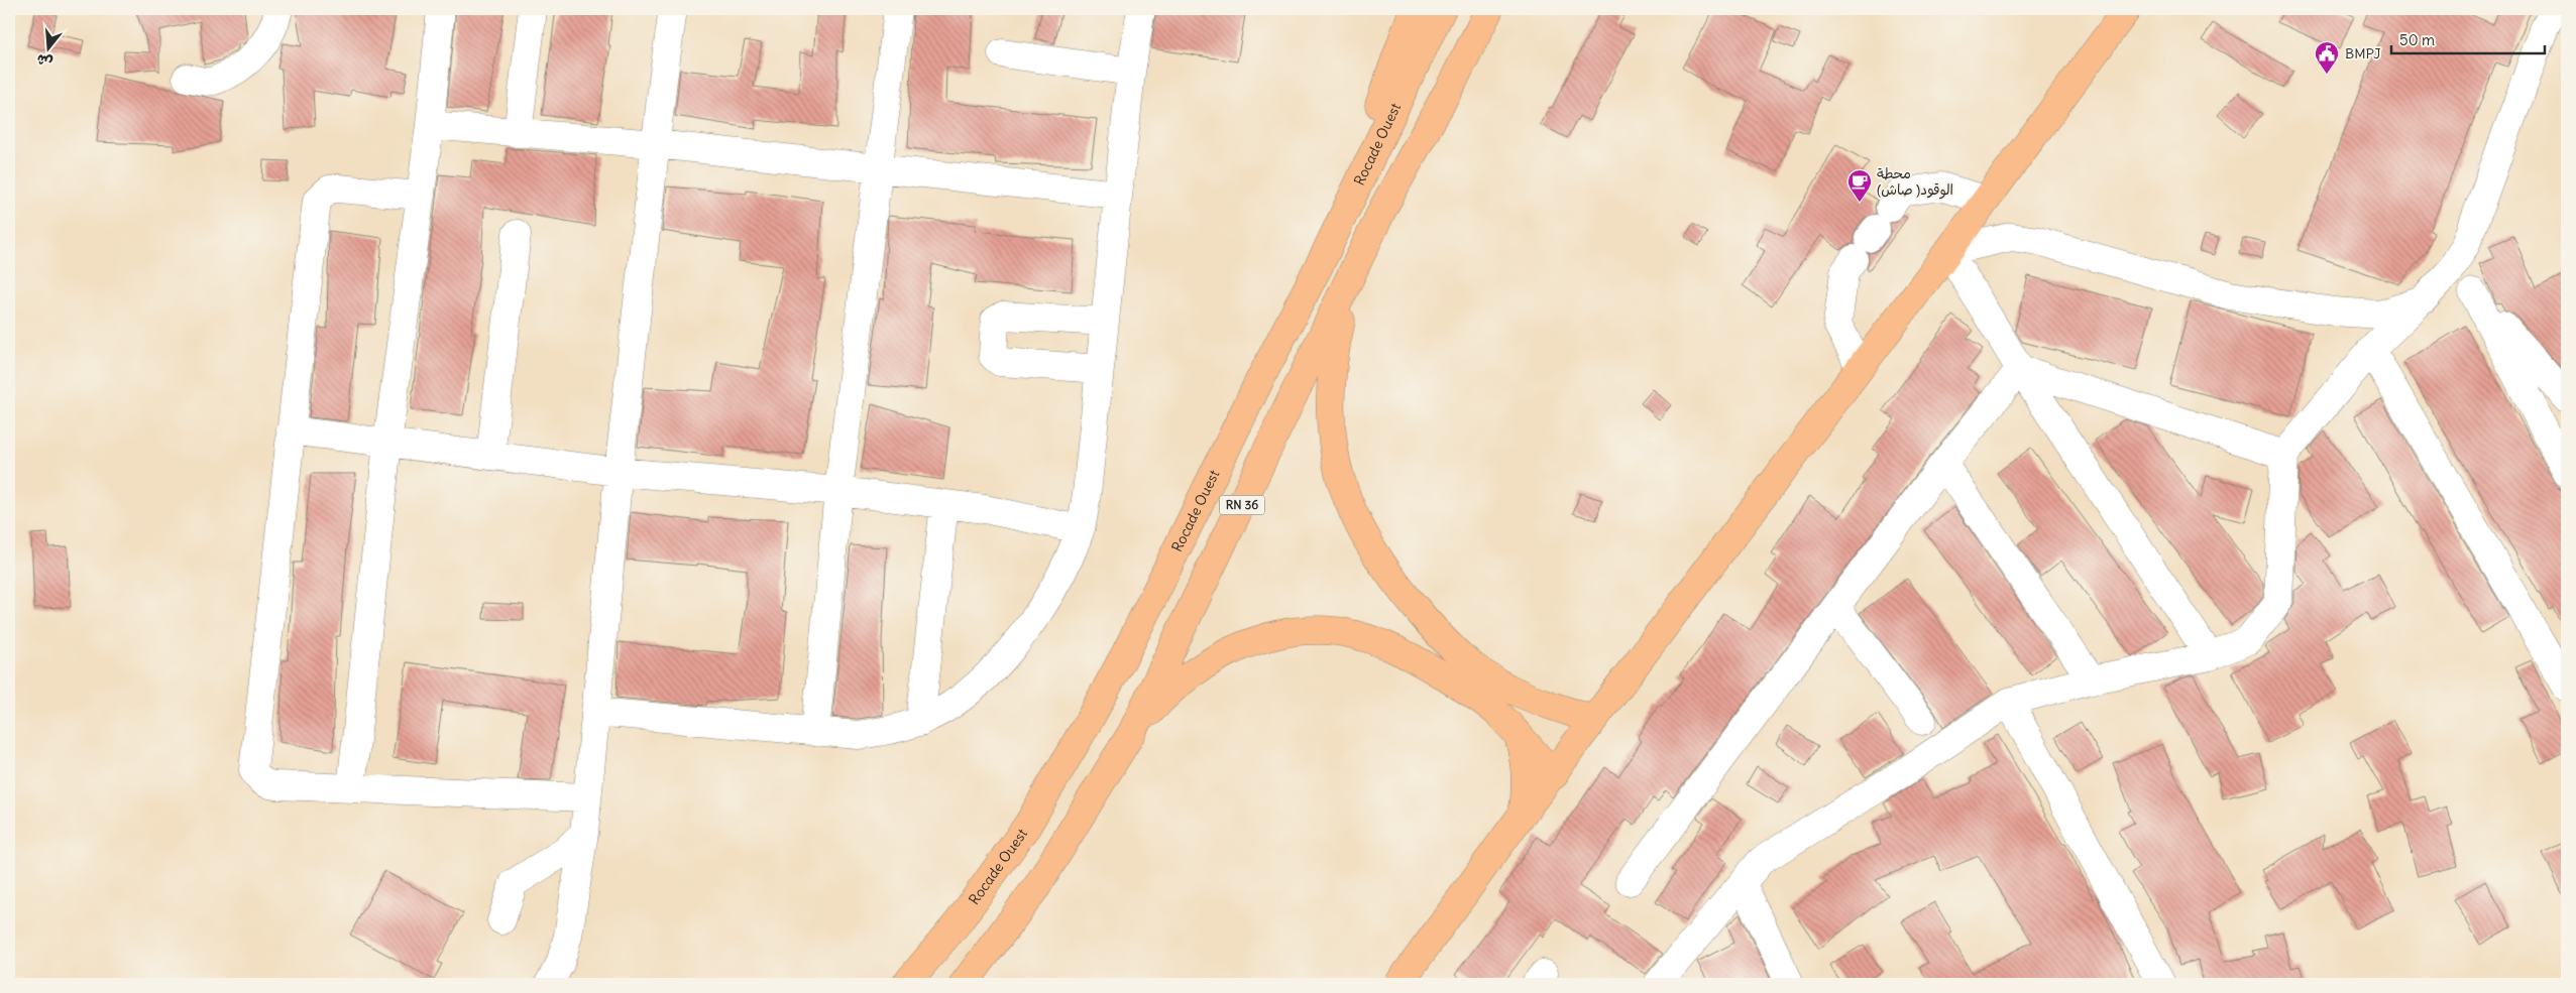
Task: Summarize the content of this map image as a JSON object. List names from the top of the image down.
{
  "streets": {
    "main road": ["Rocade Ouest", "RN 36"]
  },
  "places": {
    "public building": ["BMPJ"],
    "cafe": ["محطة الوقود( صاش)"]
  },
  "scale_bar": "50 m",
  "north": "bottom"
}
